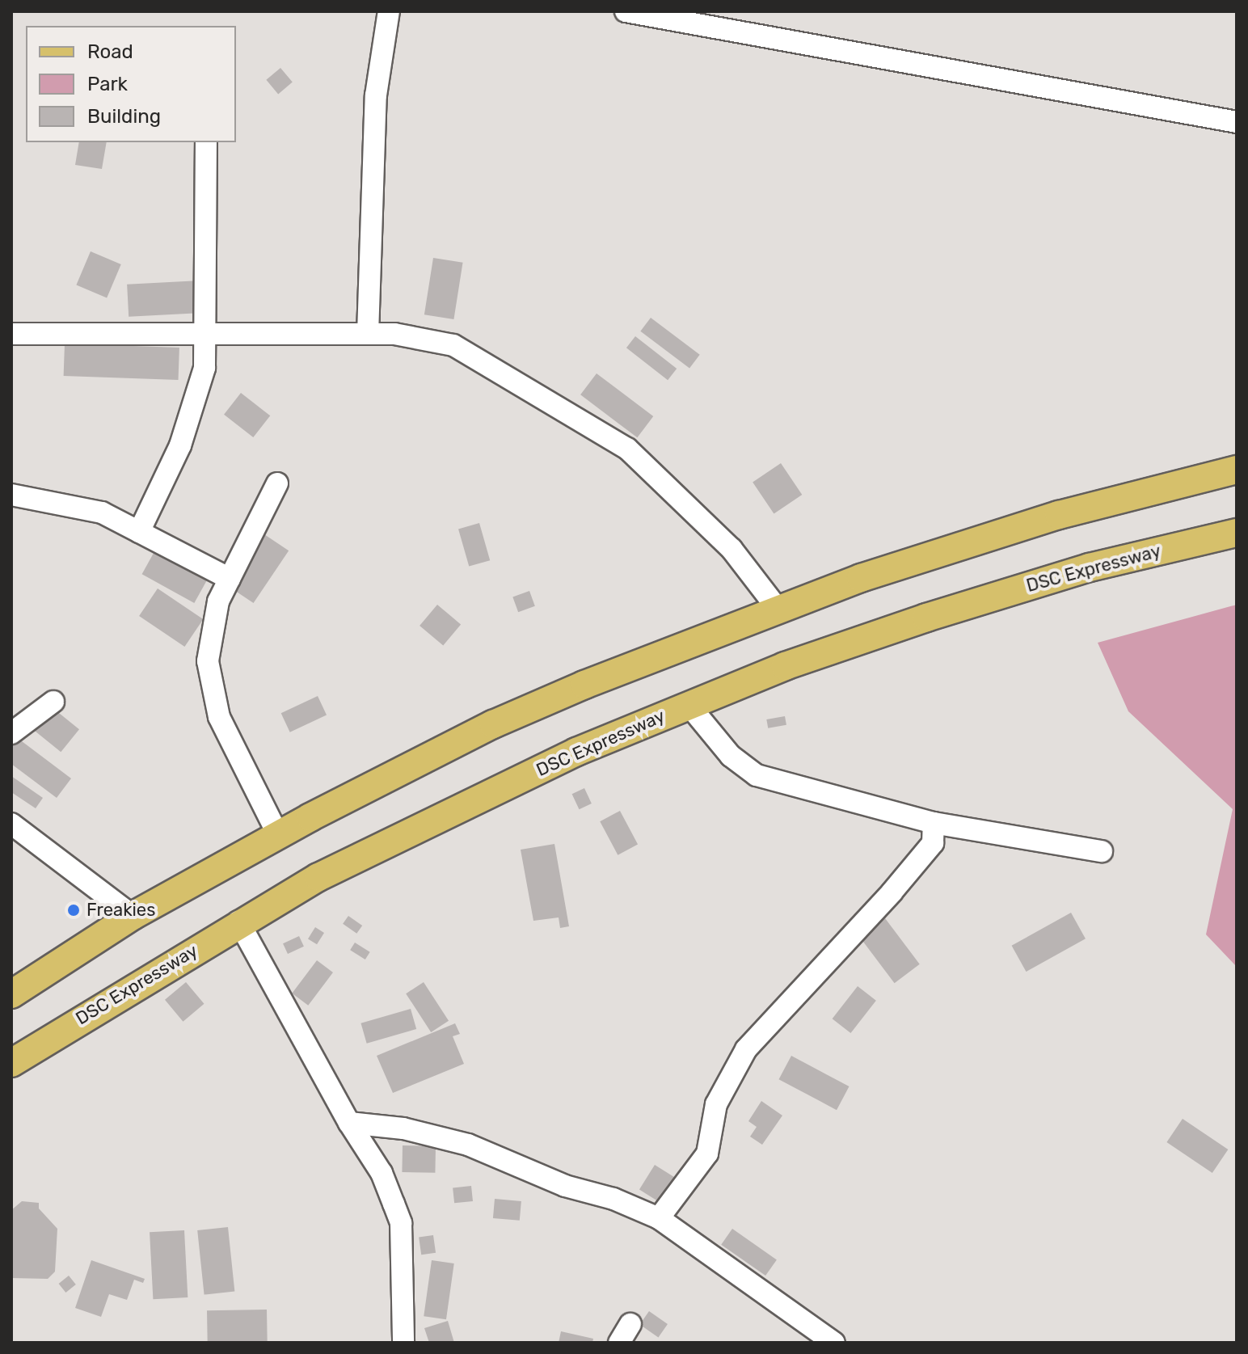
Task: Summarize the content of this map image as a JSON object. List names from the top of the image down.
{
  "streets": {
    "main road": ["DSC Expressway"]
  },
  "places": ["Freakies"],
  "legend": ["Road", "Park", "Building"]
}
